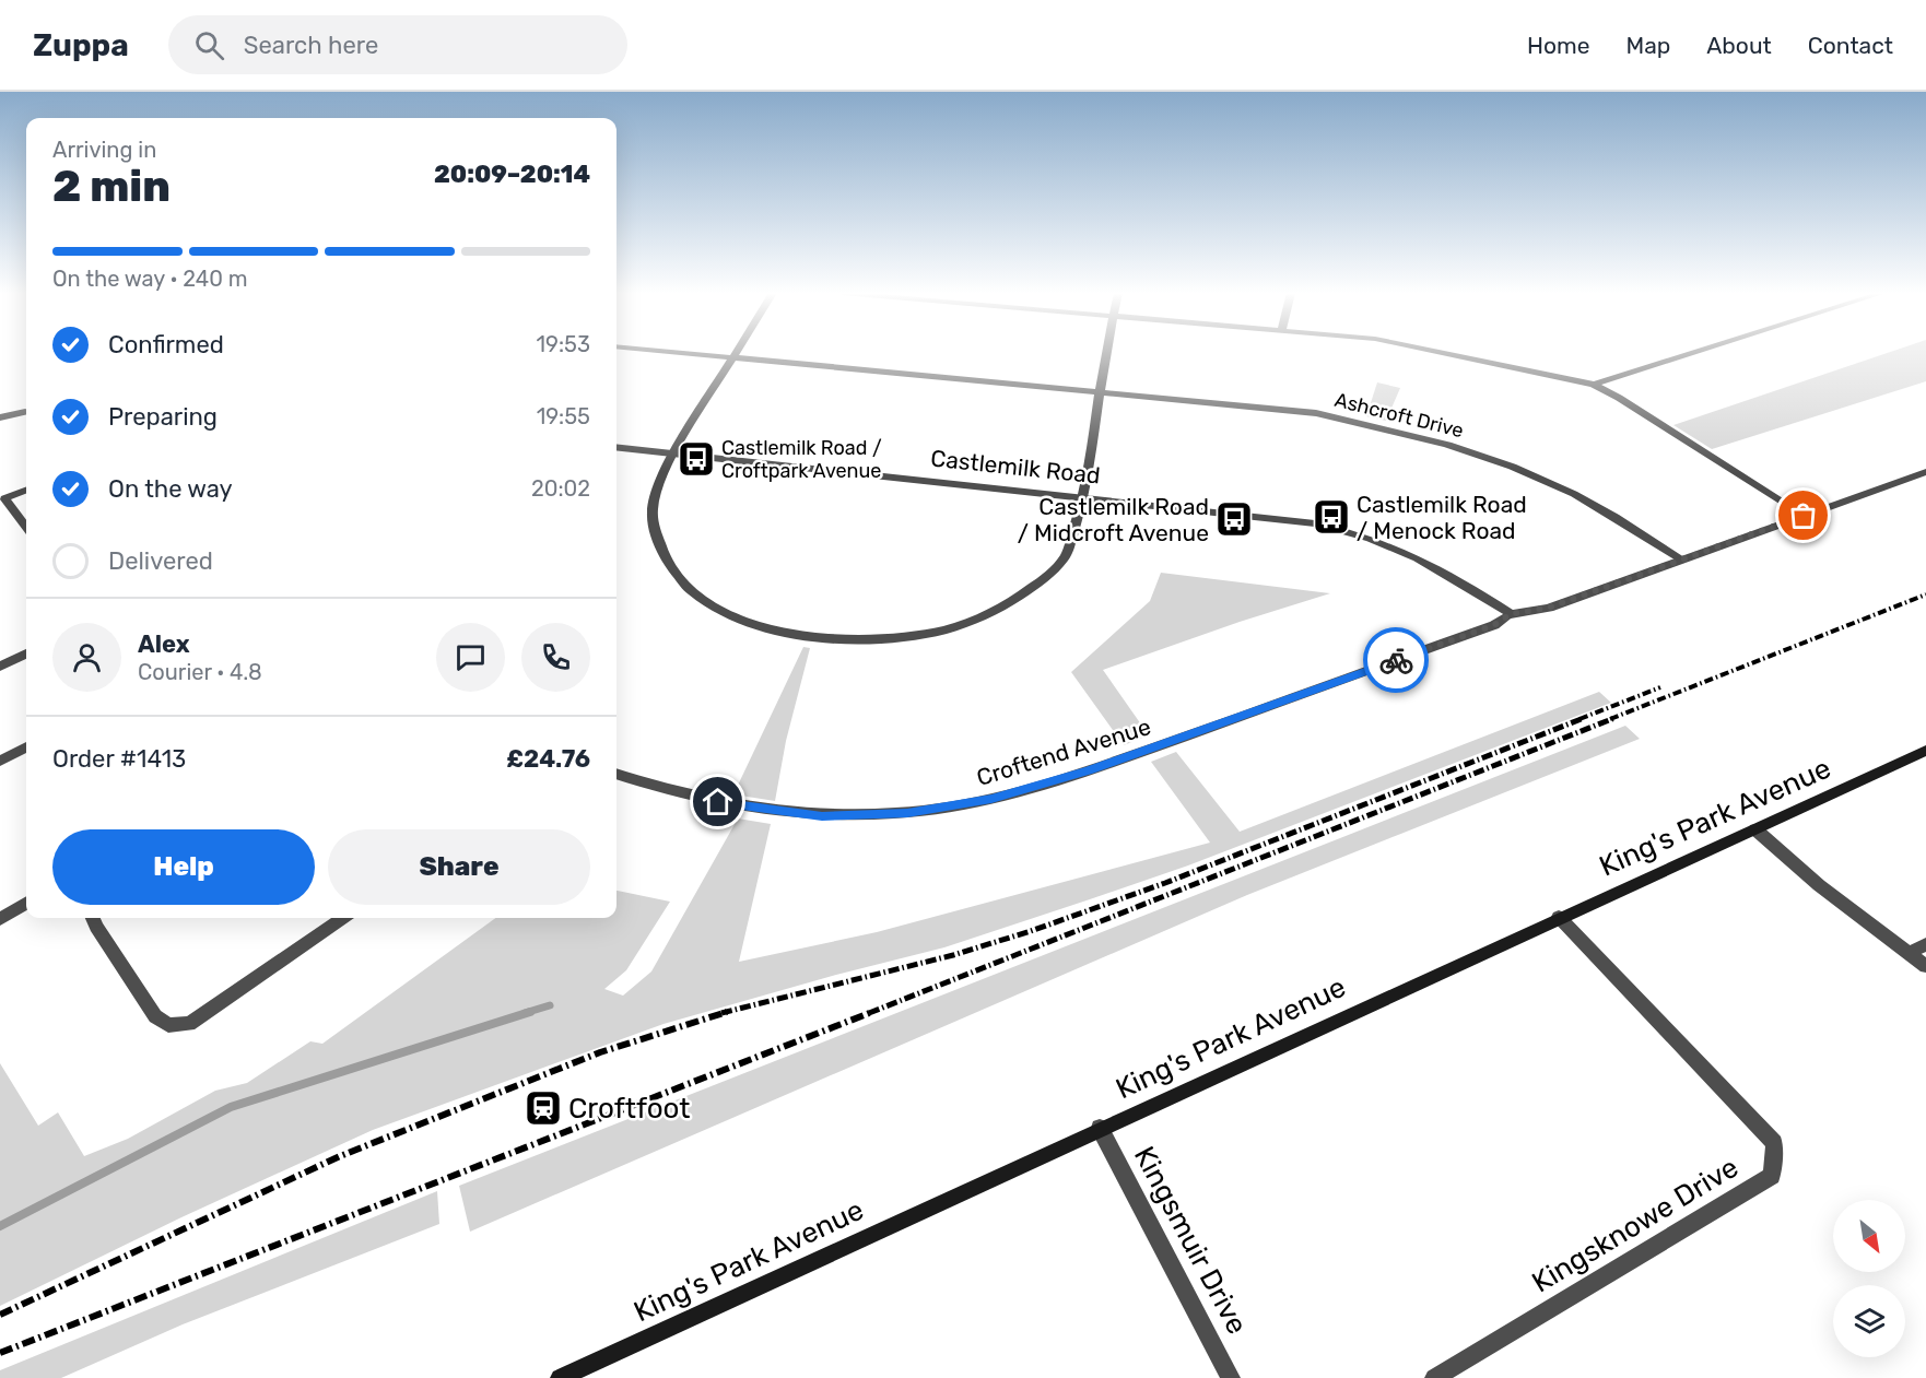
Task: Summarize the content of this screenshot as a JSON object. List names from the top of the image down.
{
  "streets": {
    "main road": ["King's Park Avenue"],
    "street": [
      "Ashcroft Drive",
      "Castlemilk Road",
      "Croftend Avenue",
      "Kingsknowe Drive",
      "Kingsmuir Drive"
    ]
  },
  "crossings": [
    ["Ashcroft Drive", "Croftend Avenue"],
    ["Castlemilk Road", "Croftend Avenue"],
    ["King's Park Avenue", "Kingsknowe Drive"],
    ["King's Park Avenue", "Kingsmuir Drive"]
  ],
  "places": {
    "bus stop": ["Castlemilk Road / Croftpark Avenue", "Castlemilk Road / Menock Road", "Castlemilk Road / Midcroft Avenue"],
    "station": ["Croftfoot"]
  },
  "north": "bottom right",
  "page": {
    "header": "Zuppa",
    "search": "Search here",
    "nav": [
      "Home",
      "Map",
      "About",
      "Contact"
    ],
    "heading": ["2 min", "Arriving in", "20:09–20:14"],
    "panel": [
      "Alex",
      "Courier · 4.8",
      "Order #1413",
      "£24.76"
    ],
    "bar": "On the way · 240 m",
    "list": [
      ["Confirmed", "19:53"],
      ["Preparing", "19:55"],
      ["On the way", "20:02"],
      "Delivered"
    ],
    "buttons": ["Help", "Share"]
  }
}
